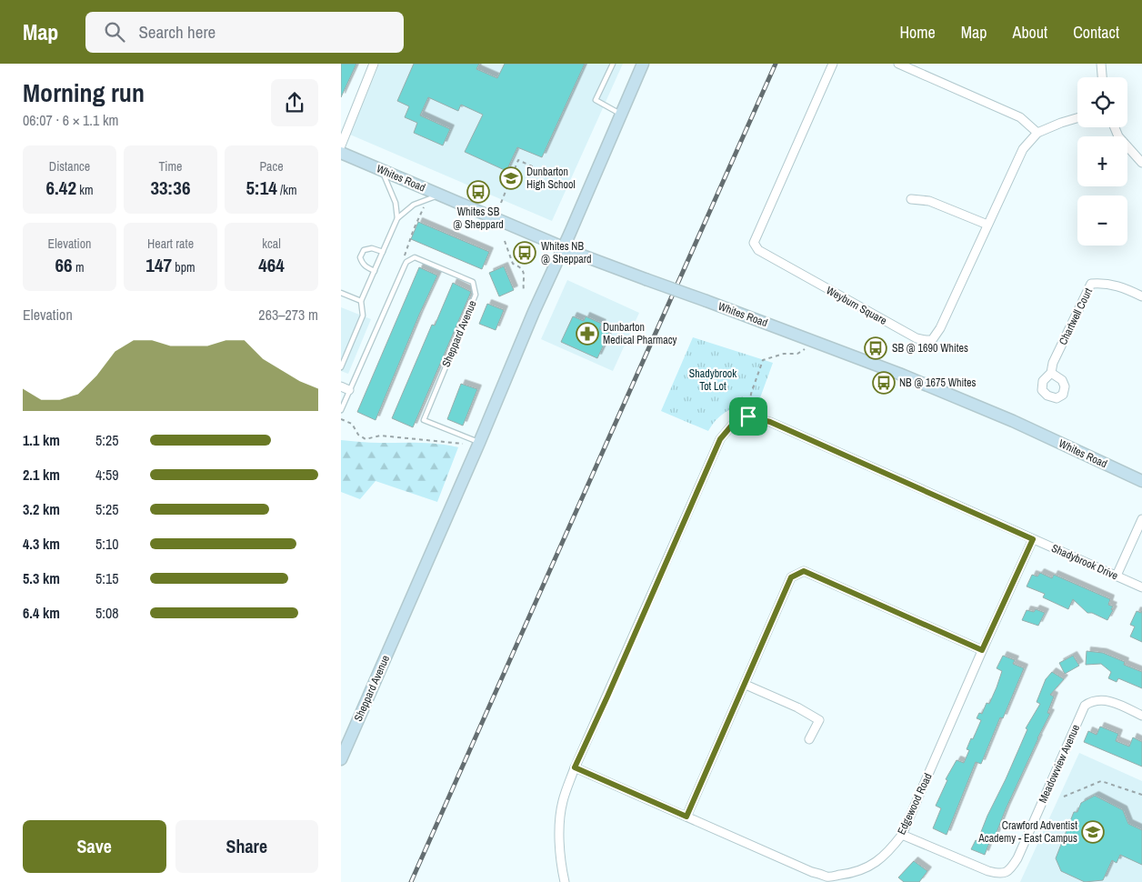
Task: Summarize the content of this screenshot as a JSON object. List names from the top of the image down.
{
  "streets": {
    "main road": ["Whites Road", "Sheppard Avenue"],
    "street": [
      "Weyburn Square",
      "Chartwell Court",
      "Shadybrook Drive",
      "Meadowview Avenue",
      "Edgewood Road"
    ]
  },
  "crossings": [
    ["Whites Road", "Sheppard Avenue"],
    ["Shadybrook Drive", "Edgewood Road"],
    ["Meadowview Avenue", "Edgewood Road"]
  ],
  "parks": ["Shadybrook Tot Lot"],
  "places": {
    "school or university": ["Dunbarton High School", "Crawford Adventist Academy - East Campus"],
    "bus stop": [
      "Whites SB @ Sheppard",
      "Whites NB @ Sheppard",
      "SB @ 1690 Whites",
      "NB @ 1675 Whites"
    ],
    "pharmacy": ["Dunbarton Medical Pharmacy"]
  },
  "page": {
    "header": "Map",
    "search": "Search here",
    "nav": [
      "Home",
      "Map",
      "About",
      "Contact"
    ],
    "heading": ["Morning run", "06:07 · 6 × 1.1 km"],
    "map_buttons": ["+", "−"],
    "stats": [
      ["Distance", "6.42 km"],
      ["Time", "33:36"],
      ["Pace", "5:14 /km"],
      ["Elevation", "66 m"],
      ["Heart rate", "147 bpm"],
      ["kcal", "464"]
    ],
    "chart": ["Elevation", "263–273 m"],
    "list": [
      {
        "name": "1.1 km",
        "note": "5:25"
      },
      {
        "name": "2.1 km",
        "note": "4:59"
      },
      {
        "name": "3.2 km",
        "note": "5:25"
      },
      {
        "name": "4.3 km",
        "note": "5:10"
      },
      {
        "name": "5.3 km",
        "note": "5:15"
      },
      {
        "name": "6.4 km",
        "note": "5:08"
      }
    ],
    "buttons": ["Save", "Share"]
  }
}
